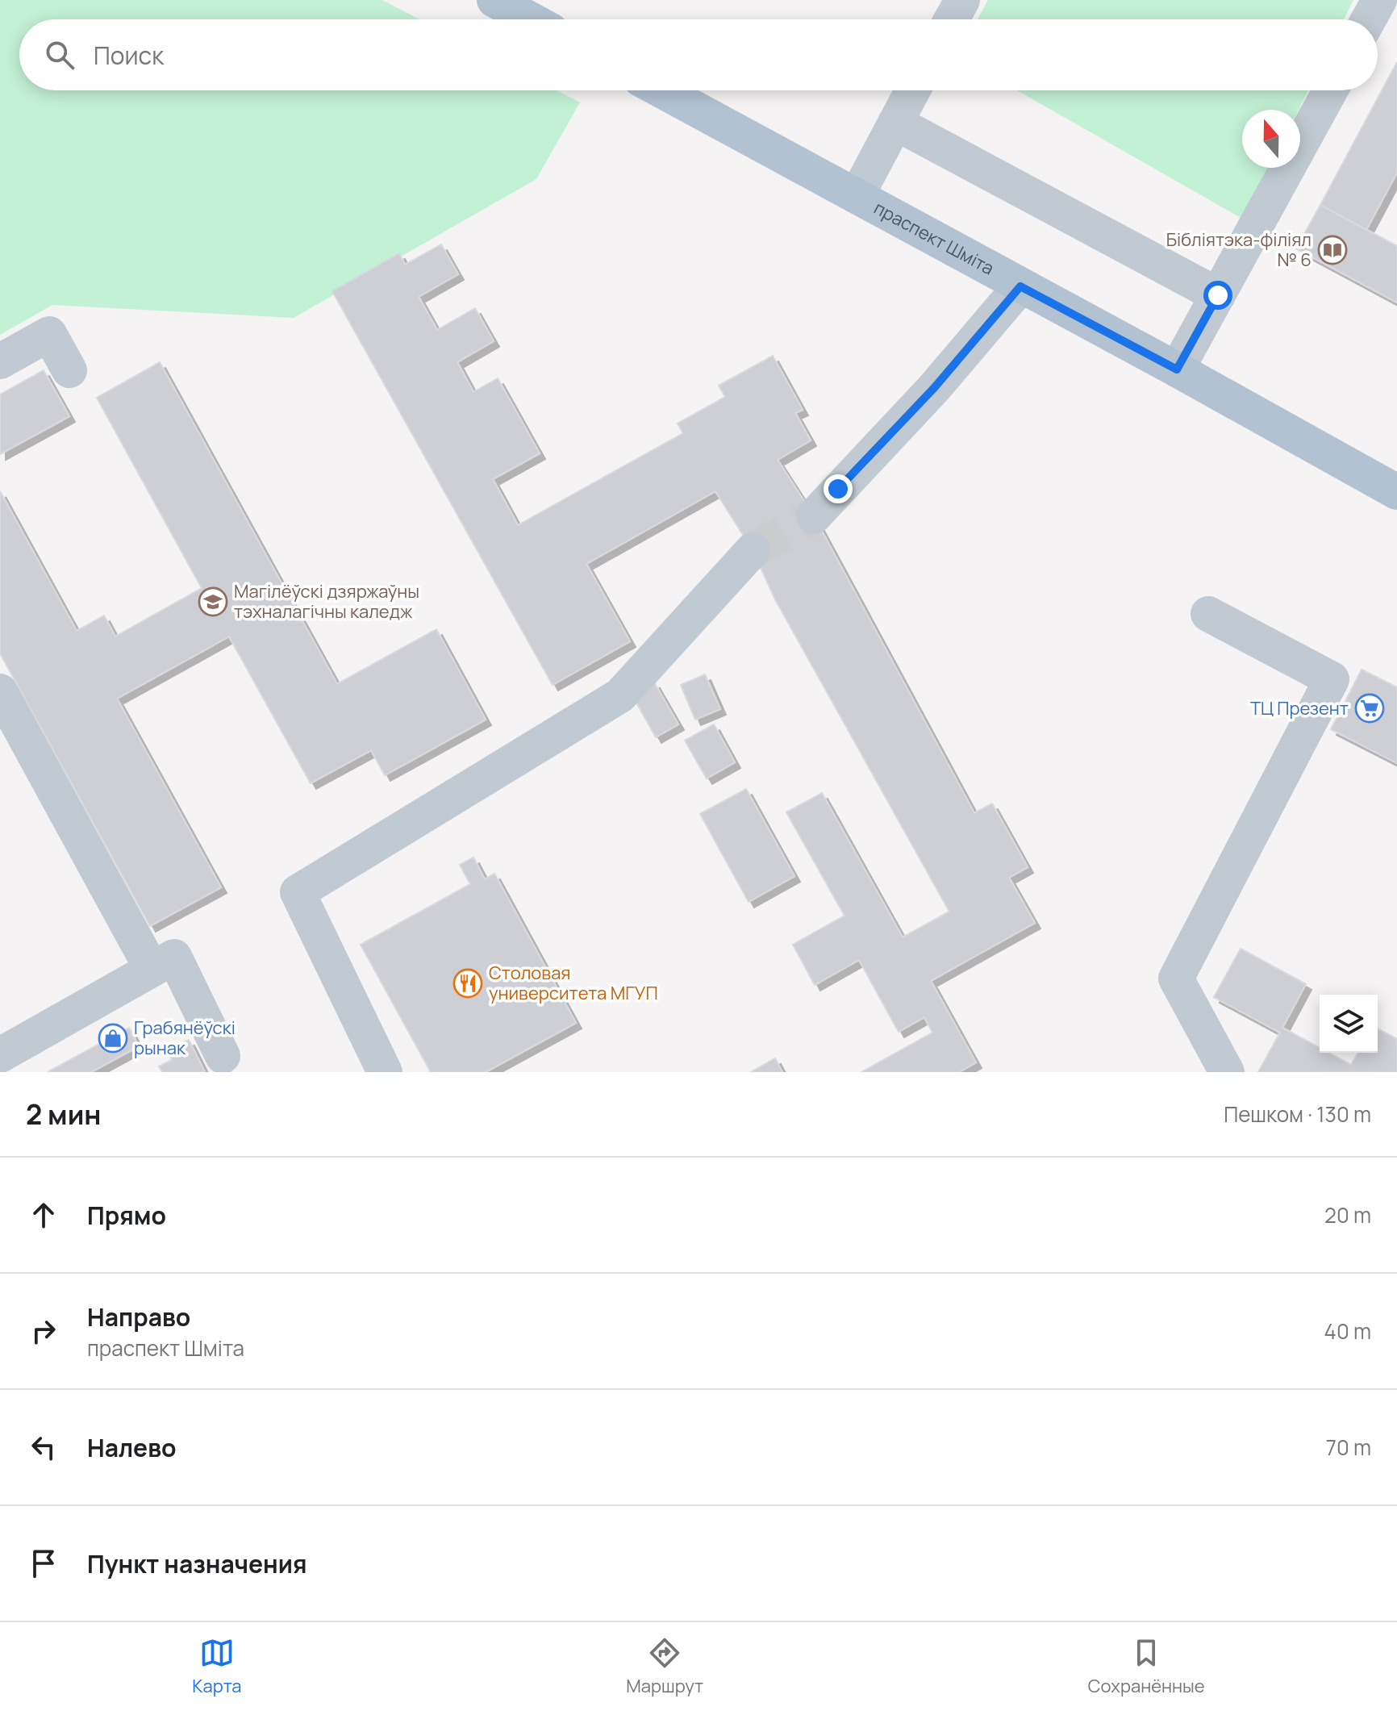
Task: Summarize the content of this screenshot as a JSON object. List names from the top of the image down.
{
  "streets": {
    "main road": ["праспект Шміта"]
  },
  "places": {
    "library": ["Бібліятэка-філіял № 6"],
    "school or university": ["Магілёўскі дзяржаўны тэхналагічны каледж"],
    "supermarket": ["ТЦ Презент"],
    "restaurant": ["Столовая университета МГУП"],
    "shop": ["Грабянёўскі рынак"]
  },
  "north": "top",
  "page": {
    "search": "Поиск",
    "heading": ["2 мин", "Пешком · 130 m"],
    "list": [
      ["Прямо", "20 m"],
      ["Направо", "праспект Шміта", "40 m"],
      ["Налево", "70 m"],
      "Пункт назначения"
    ],
    "nav": ["Карта", "Маршрут", "Сохранённые"]
  }
}
